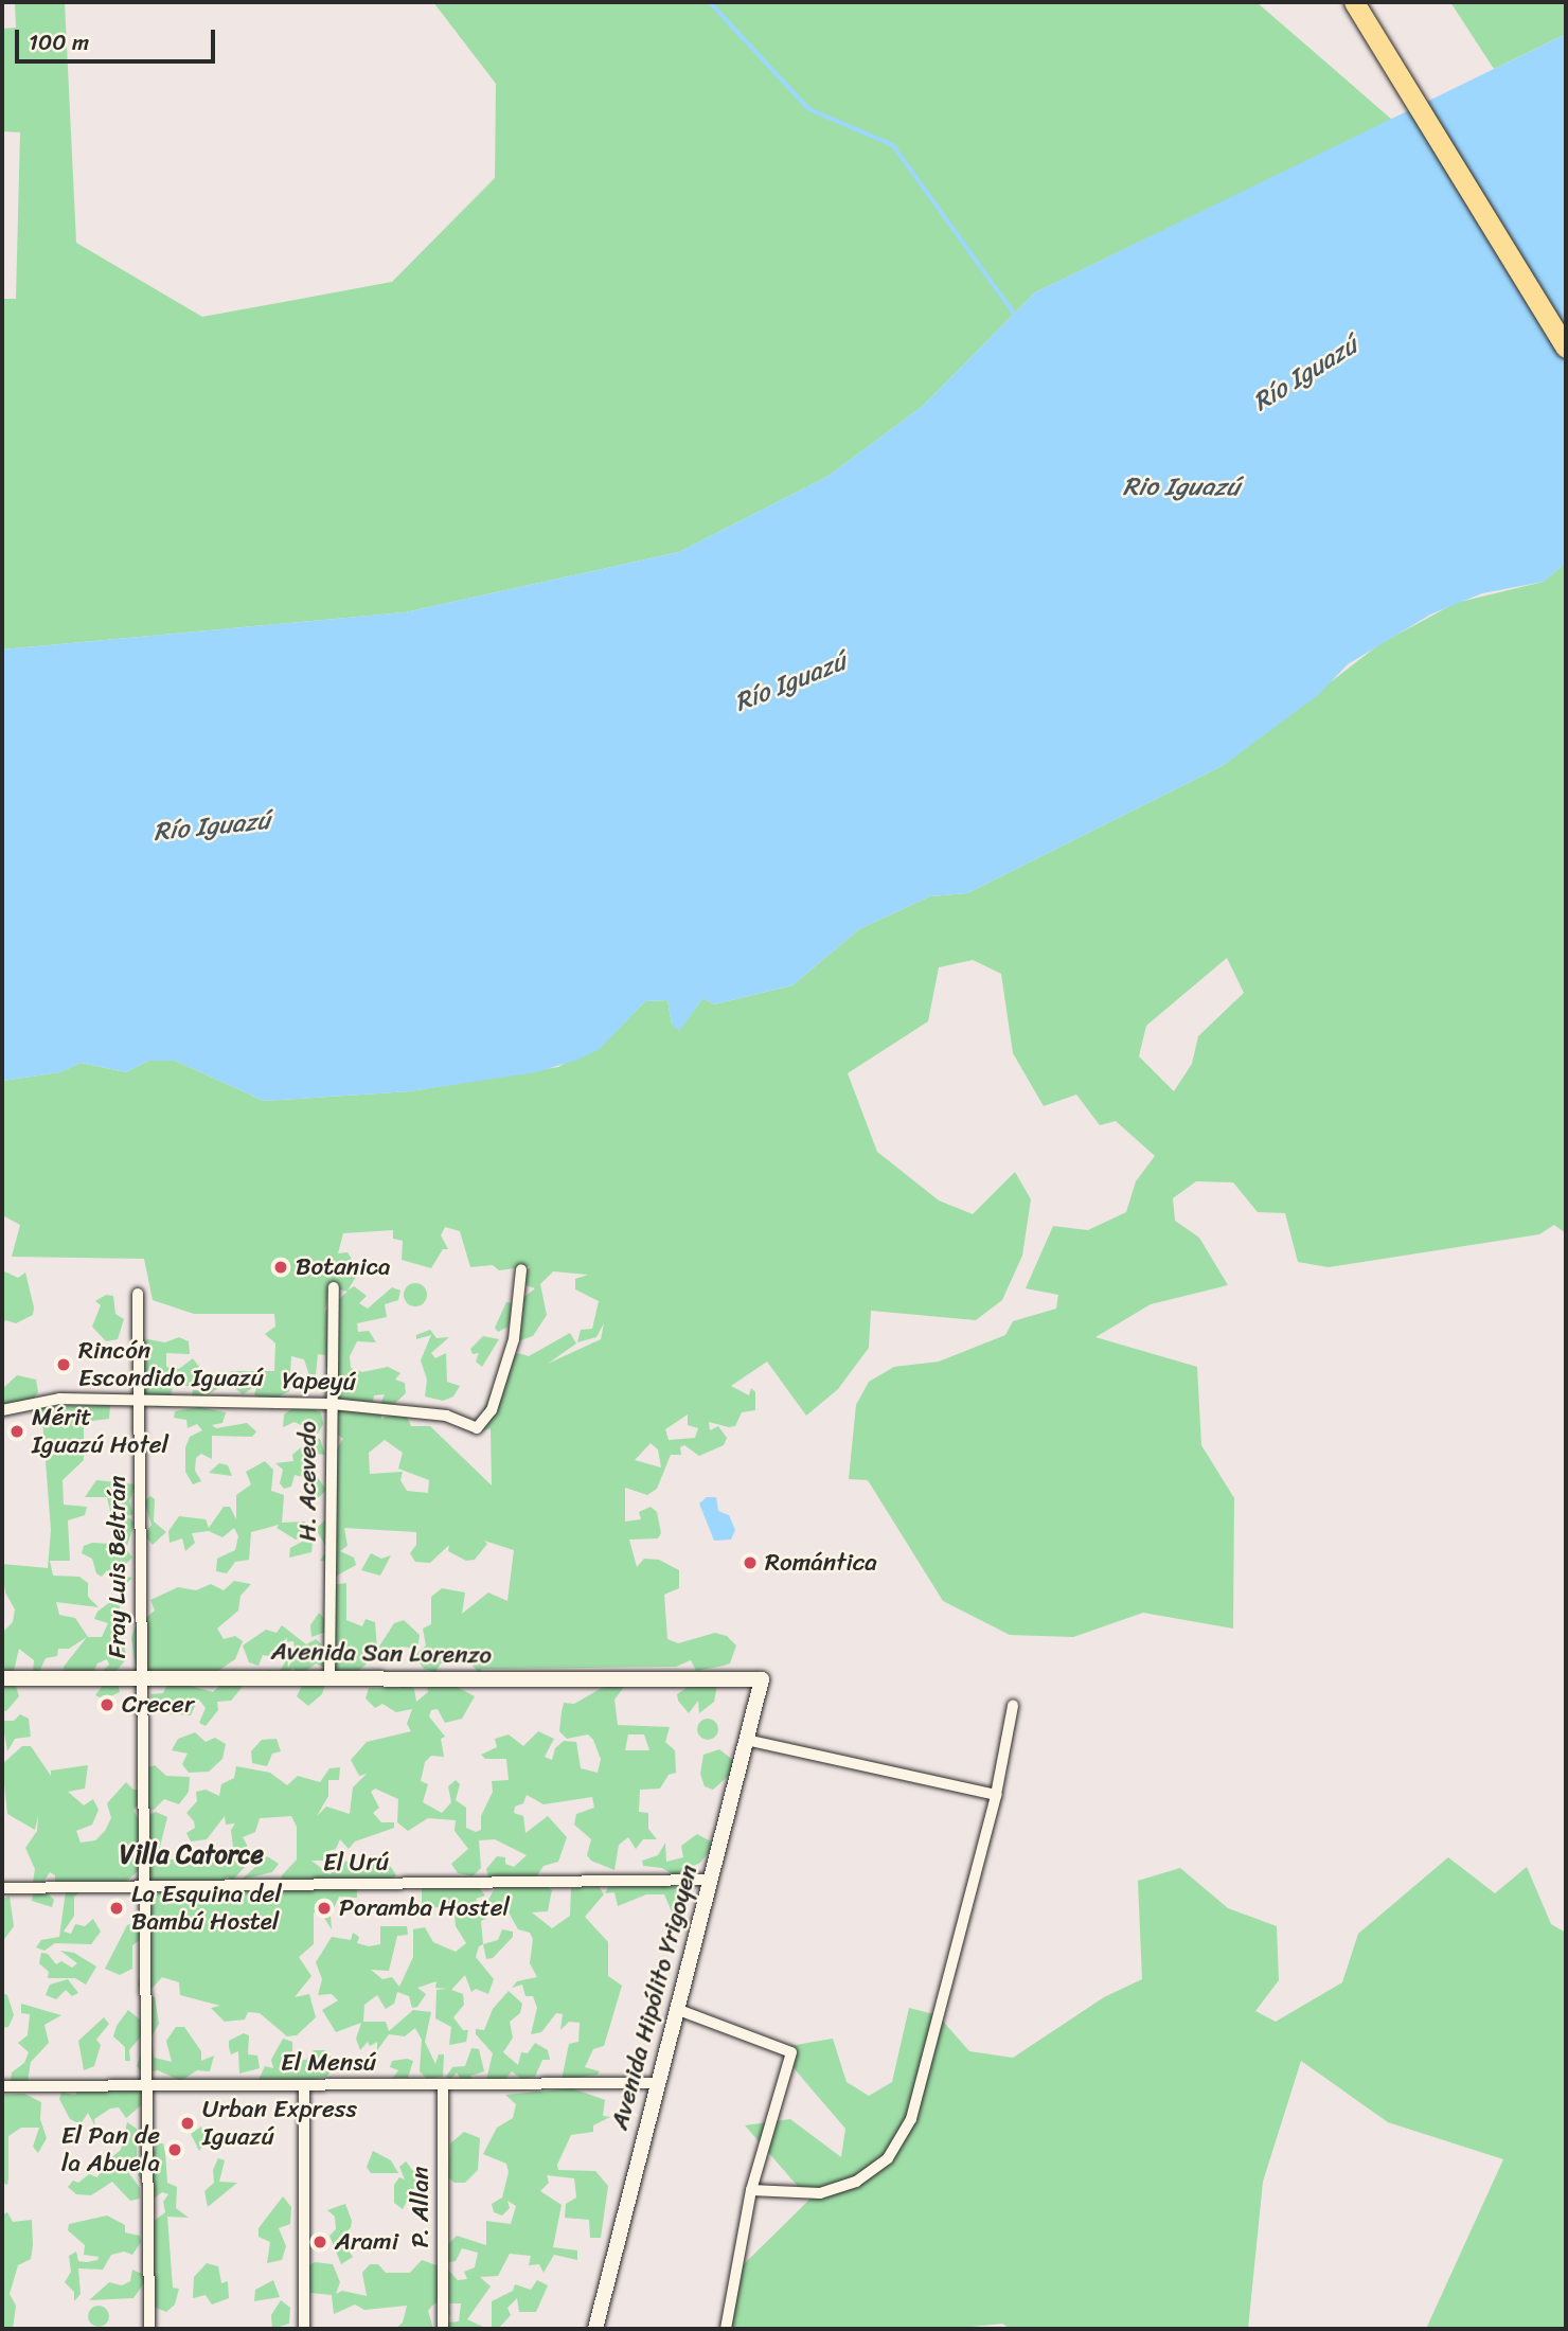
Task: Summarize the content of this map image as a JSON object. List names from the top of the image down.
{
  "streets": {
    "street": [
      "Yapeyú",
      "H. Acevedo",
      "Fray Luis Beltrán",
      "Avenida San Lorenzo",
      "El Urú",
      "Avenida Hipólito Yrigoyen",
      "El Mensú",
      "P. Allan"
    ]
  },
  "crossings": [
    ["Yapeyú", "H. Acevedo"],
    ["Yapeyú", "Fray Luis Beltrán"],
    ["H. Acevedo", "Avenida San Lorenzo"],
    ["Fray Luis Beltrán", "Avenida San Lorenzo"],
    ["Fray Luis Beltrán", "El Urú"],
    ["Fray Luis Beltrán", "El Mensú"],
    ["Avenida San Lorenzo", "Avenida Hipólito Yrigoyen"],
    ["El Urú", "Avenida Hipólito Yrigoyen"],
    ["Avenida Hipólito Yrigoyen", "El Mensú"],
    ["El Mensú", "P. Allan"]
  ],
  "districts": ["Villa Catorce"],
  "water": ["Río Iguazú", "Rio Iguazú"],
  "places": [
    "Botanica",
    "Rincón Escondido Iguazú",
    "Mérit Iguazú Hotel",
    "Romántica",
    "Crecer",
    "La Esquina del Bambú Hostel",
    "Poramba Hostel",
    "Urban Express Iguazú",
    "El Pan de la Abuela",
    "Arami"
  ],
  "scale_bar": "100 m"
}
